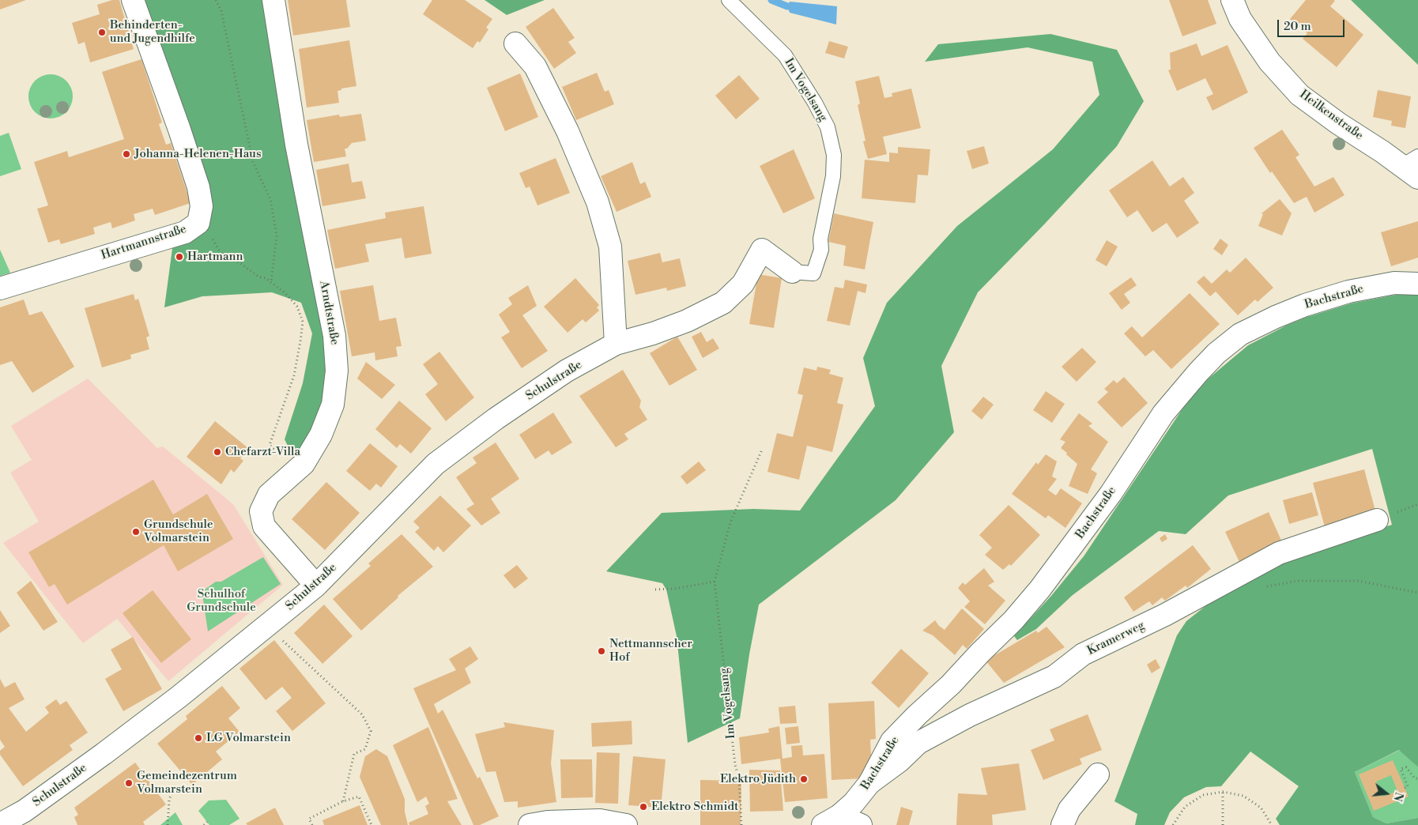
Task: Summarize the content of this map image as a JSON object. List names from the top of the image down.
{
  "streets": {
    "street": [
      "Heilkenstraße",
      "Hartmannstraße",
      "Bachstraße",
      "Arndtstraße",
      "Schulstraße",
      "Kramerweg"
    ],
    "lane": ["Im Vogelsang"]
  },
  "crossings": [
    ["Im Vogelsang", "Schulstraße"],
    ["Bachstraße", "Kramerweg"],
    ["Arndtstraße", "Schulstraße"]
  ],
  "parks": ["Schulhof Grundschule"],
  "places": [
    "Behinderten- und Jugendhilfe",
    "Johanna-Helenen-Haus",
    "Hartmann",
    "Chefarzt-Villa",
    "Grundschule Volmarstein",
    "Nettmannscher Hof",
    "LG Volmarstein",
    "Elektro Jüdith",
    "Gemeindezentrum Volmarstein",
    "Elektro Schmidt"
  ],
  "scale_bar": "20 m",
  "north": "right"
}
